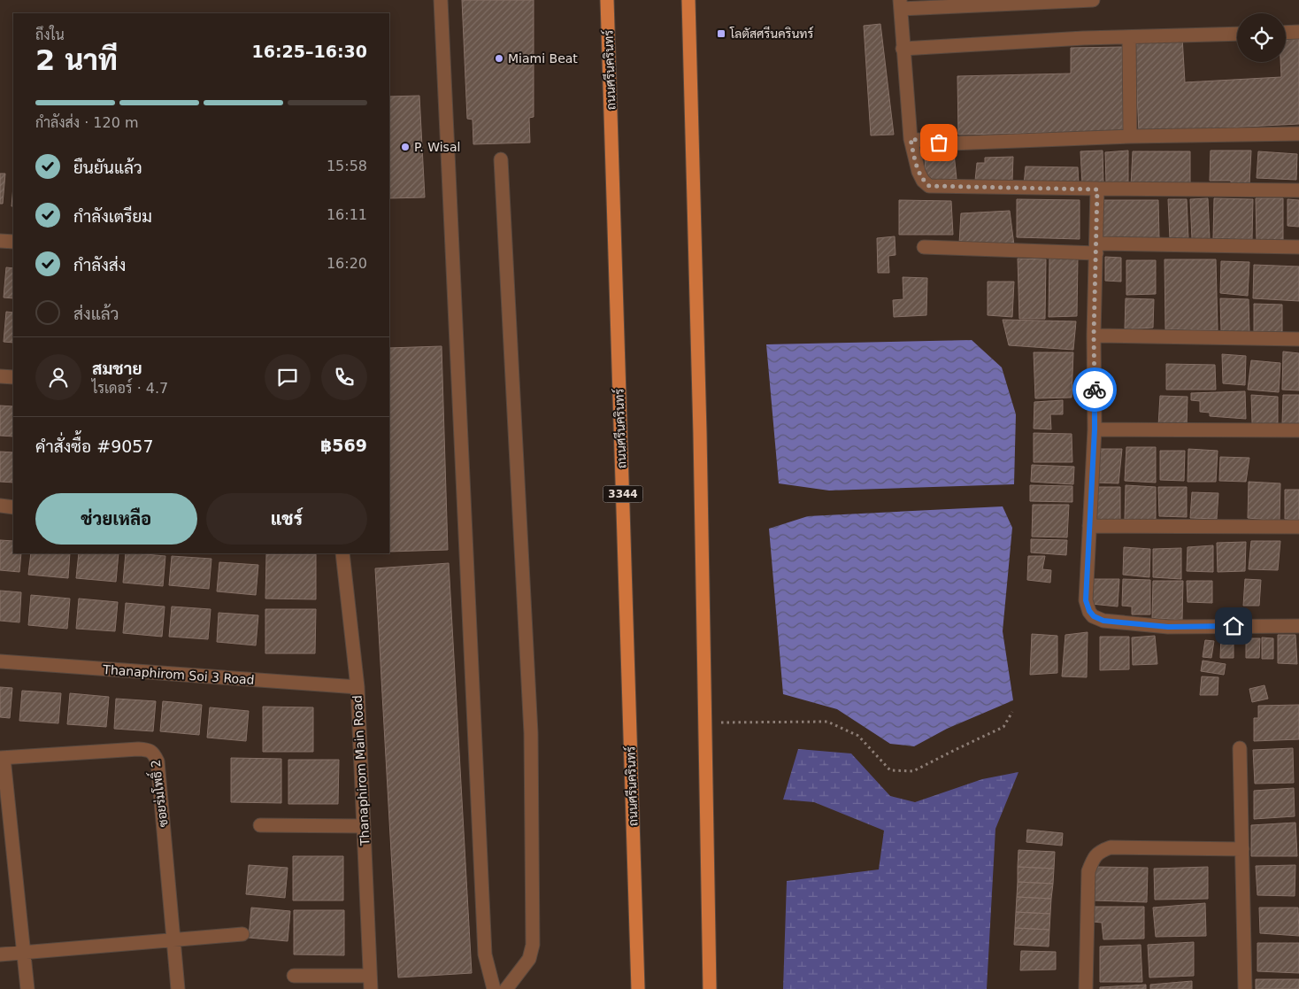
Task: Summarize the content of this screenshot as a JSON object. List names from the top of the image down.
{
  "streets": {
    "main road": ["ถนนศรีนครินทร์", "3344"],
    "street": ["Thanaphirom Soi 3 Road", "Thanaphirom Main Road", "ซอยร่มโพธิ์ 2"]
  },
  "crossings": [
    ["Thanaphirom Soi 3 Road", "Thanaphirom Main Road"]
  ],
  "places": {
    "transit": ["โลตัสศรีนครินทร์"],
    "other": ["Miami Beat", "P. Wisal"]
  },
  "page": {
    "heading": ["2 นาที", "ถึงใน", "16:25–16:30"],
    "panel": [
      "สมชาย",
      "ไรเดอร์ · 4.7",
      "คำสั่งซื้อ #9057",
      "฿569"
    ],
    "bar": "กำลังส่ง · 120 m",
    "list": [
      ["ยืนยันแล้ว", "15:58"],
      ["กำลังเตรียม", "16:11"],
      ["กำลังส่ง", "16:20"],
      "ส่งแล้ว"
    ],
    "buttons": ["ช่วยเหลือ", "แชร์"]
  }
}
